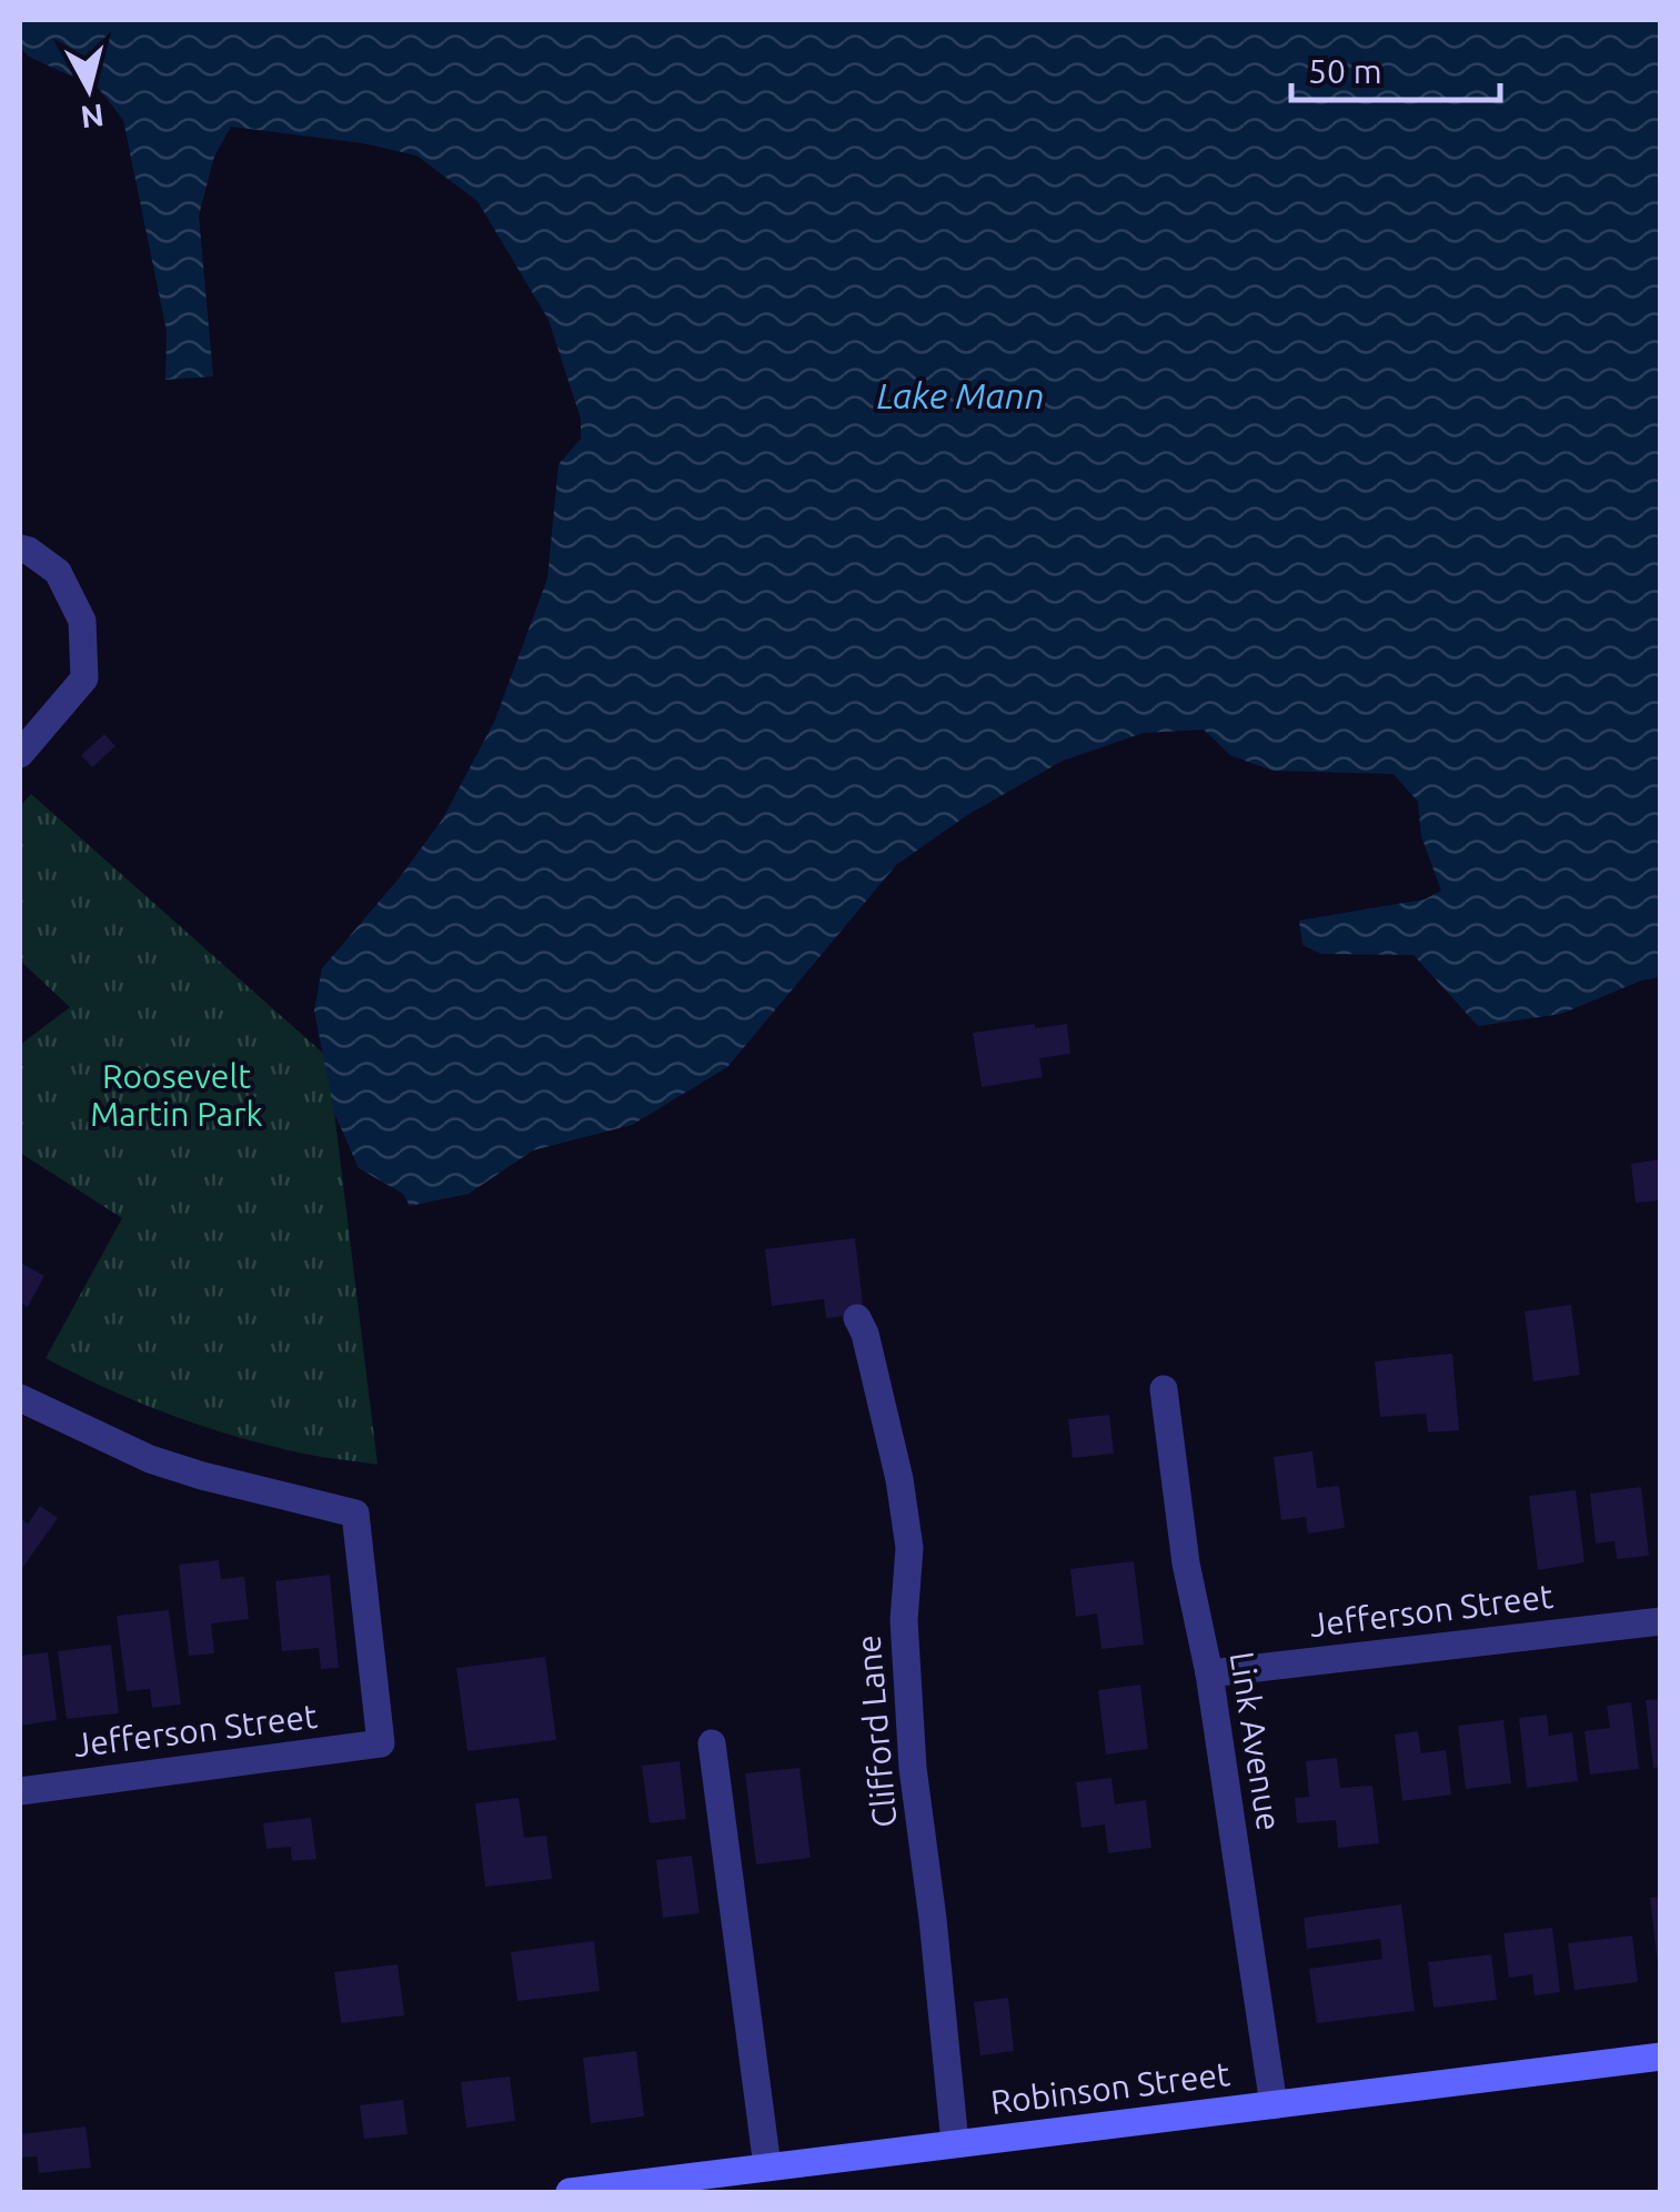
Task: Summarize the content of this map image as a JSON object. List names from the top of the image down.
{
  "streets": {
    "street": [
      "Jefferson Street",
      "Clifford Lane",
      "Link Avenue",
      "Robinson Street"
    ]
  },
  "crossings": [
    ["Jefferson Street", "Link Avenue"],
    ["Clifford Lane", "Robinson Street"],
    ["Link Avenue", "Robinson Street"]
  ],
  "water": ["Lake Mann"],
  "parks": ["Roosevelt Martin Park"],
  "scale_bar": "50 m",
  "north": "bottom"
}
